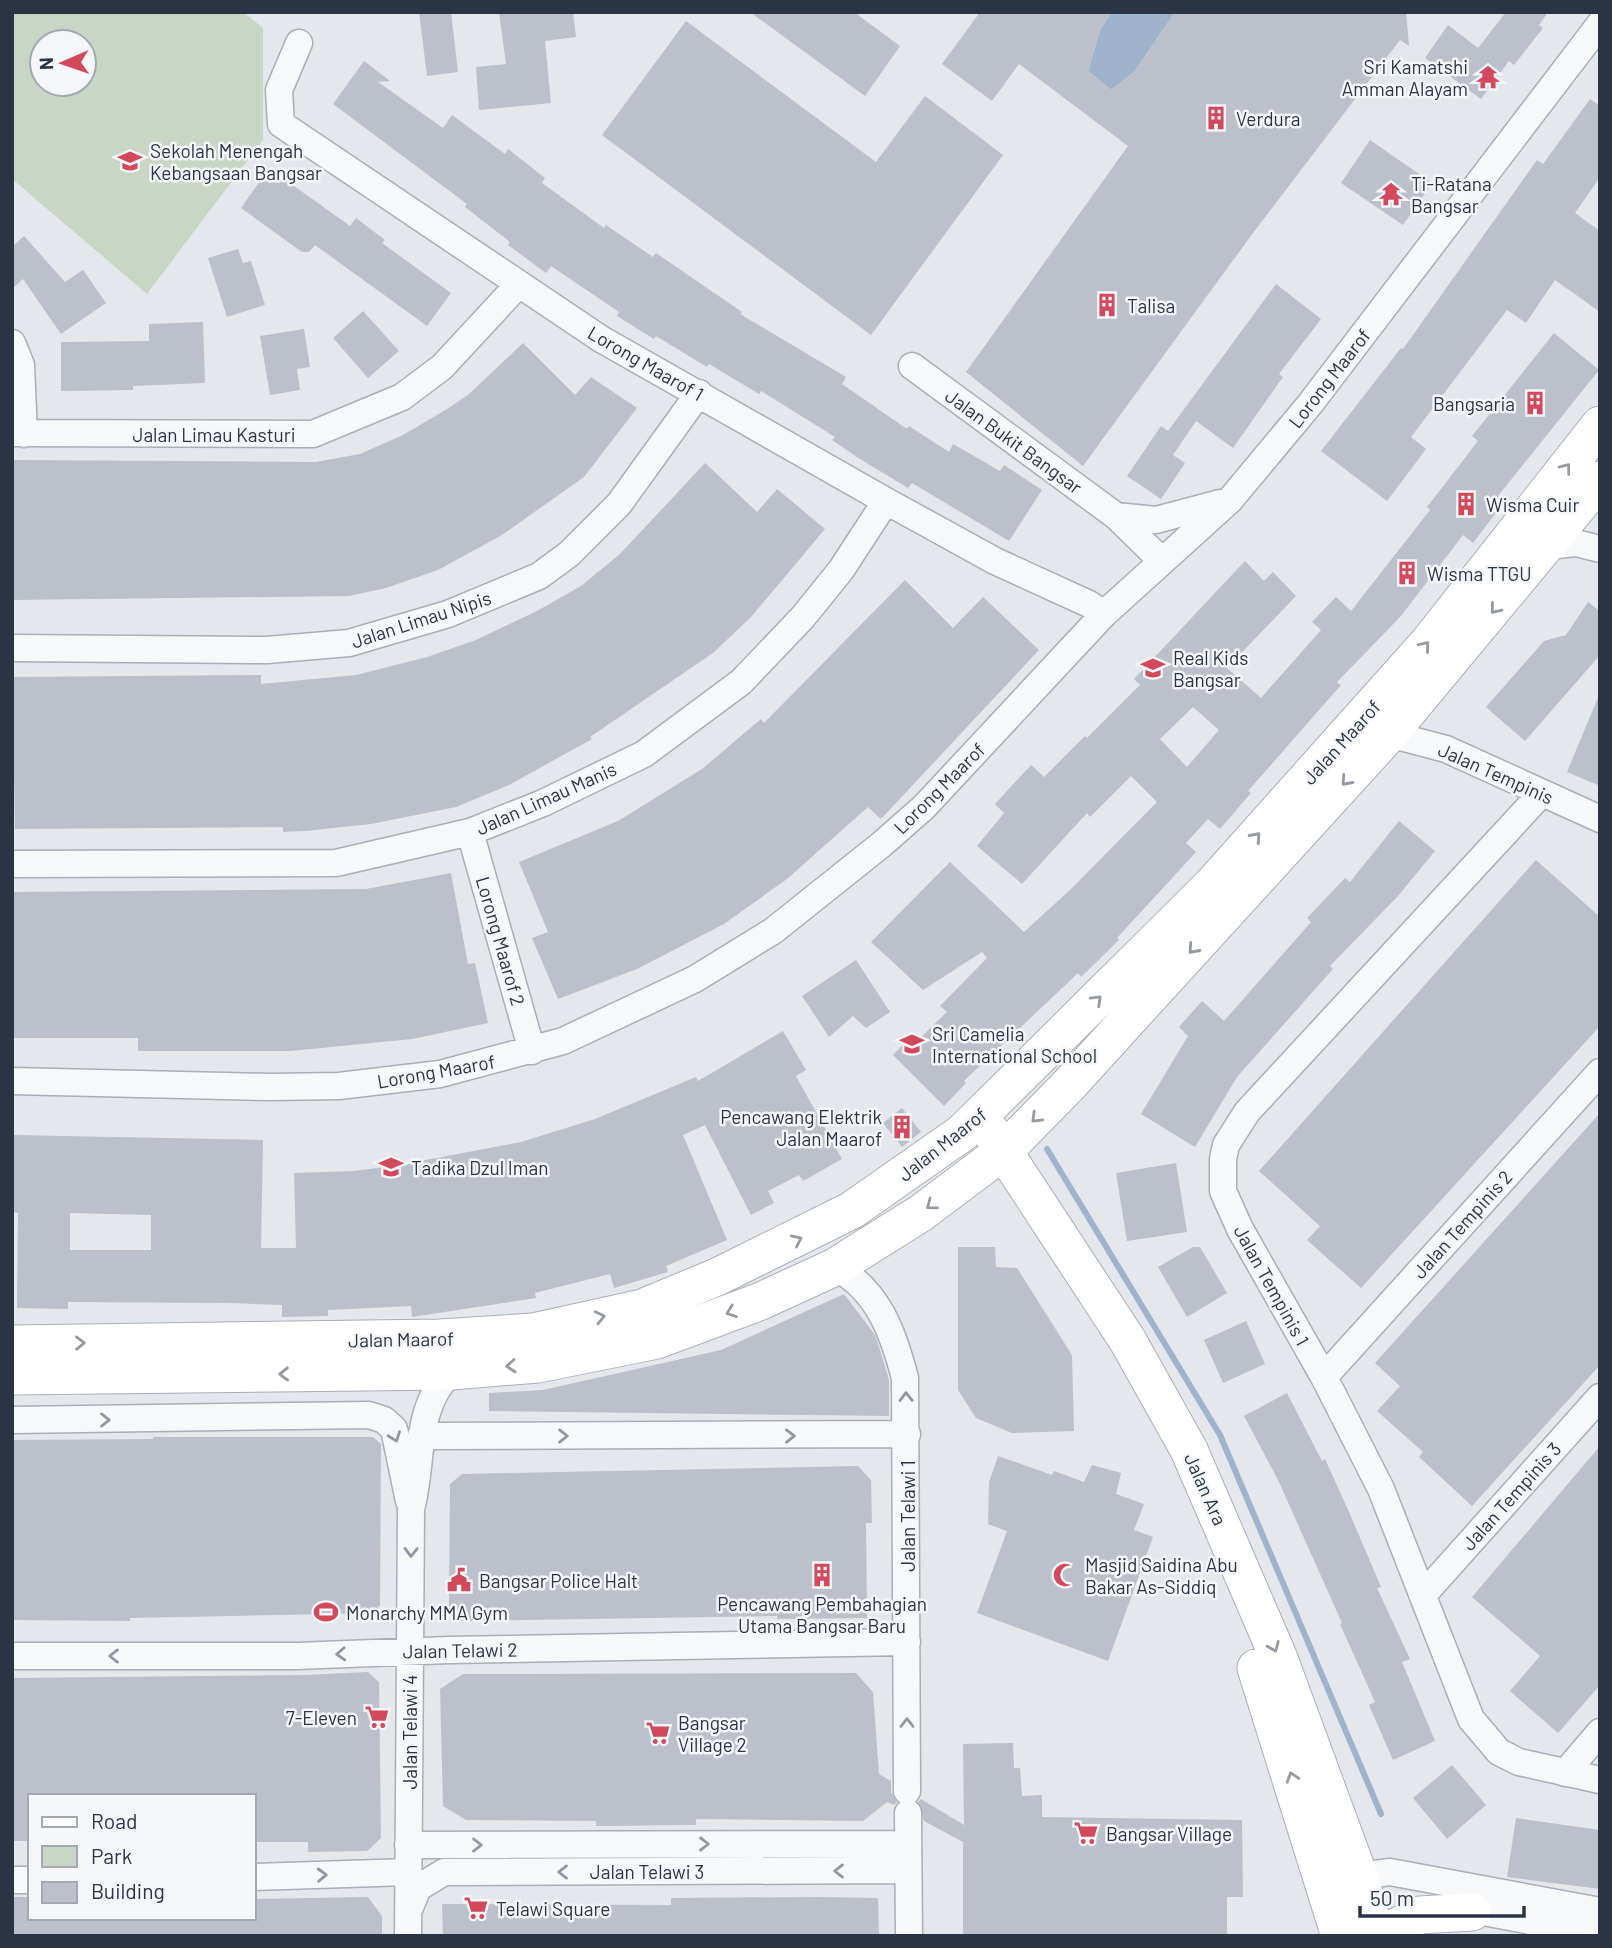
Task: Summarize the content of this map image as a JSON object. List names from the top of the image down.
{
  "streets": {
    "main road": ["Jalan Maarof", "Jalan Ara"],
    "street": [
      "Lorong Maarof 1",
      "Lorong Maarof",
      "Jalan Limau Kasturi",
      "Jalan Bukit Bangsar",
      "Jalan Limau Nipis",
      "Jalan Tempinis",
      "Jalan Limau Manis",
      "Lorong Maarof 2",
      "Jalan Tempinis 2",
      "Jalan Tempinis 1",
      "Jalan Tempinis 3",
      "Jalan Telawi 1",
      "Jalan Telawi 2",
      "Jalan Telawi 4",
      "Jalan Telawi 3"
    ]
  },
  "crossings": [
    ["Lorong Maarof 1", "Lorong Maarof"],
    ["Lorong Maarof 1", "Jalan Limau Kasturi"],
    ["Lorong Maarof 1", "Jalan Limau Nipis"],
    ["Lorong Maarof 1", "Jalan Limau Manis"],
    ["Lorong Maarof", "Jalan Bukit Bangsar"],
    ["Lorong Maarof", "Lorong Maarof 2"],
    ["Jalan Maarof", "Jalan Tempinis"],
    ["Jalan Maarof", "Jalan Ara"],
    ["Jalan Maarof", "Jalan Telawi 1"],
    ["Jalan Maarof", "Jalan Telawi 4"],
    ["Jalan Tempinis", "Jalan Tempinis 1"],
    ["Jalan Limau Manis", "Lorong Maarof 2"],
    ["Jalan Tempinis 2", "Jalan Tempinis 1"],
    ["Jalan Tempinis 1", "Jalan Tempinis 3"],
    ["Jalan Telawi 1", "Jalan Telawi 2"],
    ["Jalan Telawi 1", "Jalan Telawi 3"],
    ["Jalan Telawi 2", "Jalan Telawi 4"],
    ["Jalan Telawi 4", "Jalan Telawi 3"]
  ],
  "one_way": ["Jalan Telawi 1"],
  "places": {
    "temple": ["Sri Kamatshi Amman Alayam", "Ti-Ratana Bangsar"],
    "building": [
      "Verdura",
      "Talisa",
      "Bangsaria",
      "Wisma Cuir",
      "Wisma TTGU",
      "Pencawang Elektrik Jalan Maarof",
      "Pencawang Pembahagian Utama Bangsar Baru"
    ],
    "school or university": [
      "Sekolah Menengah Kebangsaan Bangsar",
      "Real Kids Bangsar",
      "Sri Camelia International School",
      "Tadika Dzul Iman"
    ],
    "mosque": ["Masjid Saidina Abu Bakar As-Siddiq"],
    "public building": ["Bangsar Police Halt"],
    "sports": ["Monarchy MMA Gym"],
    "supermarket": [
      "7-Eleven",
      "Bangsar Village 2",
      "Bangsar Village",
      "Telawi Square"
    ]
  },
  "legend": ["Road", "Park", "Building"],
  "scale_bar": "50 m",
  "north": "left"
}
